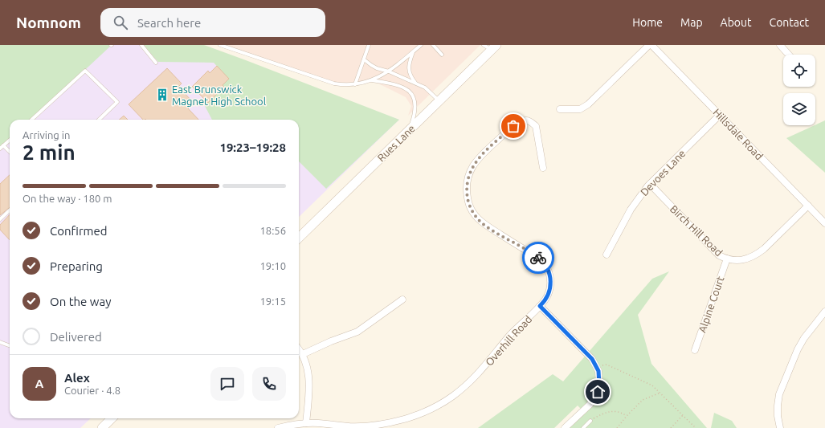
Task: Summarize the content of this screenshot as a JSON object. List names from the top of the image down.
{
  "streets": {
    "main road": ["Rues Lane"],
    "street": [
      "Hillsdale Road",
      "Devoes Lane",
      "Birch Hill Road",
      "Alpine Court",
      "Overhill Road"
    ]
  },
  "crossings": [
    ["Hillsdale Road", "Devoes Lane"],
    ["Hillsdale Road", "Birch Hill Road"],
    ["Devoes Lane", "Birch Hill Road"],
    ["Birch Hill Road", "Alpine Court"]
  ],
  "places": {
    "building": ["East Brunswick Magnet High School"]
  },
  "page": {
    "header": "Nomnom",
    "search": "Search here",
    "nav": [
      "Home",
      "Map",
      "About",
      "Contact"
    ],
    "heading": ["2 min", "Arriving in", "19:23–19:28"],
    "panel": ["Alex", "Courier · 4.8"],
    "bar": "On the way · 180 m",
    "list": [
      ["Confirmed", "18:56"],
      ["Preparing", "19:10"],
      ["On the way", "19:15"],
      "Delivered"
    ],
    "round": "A"
  }
}
